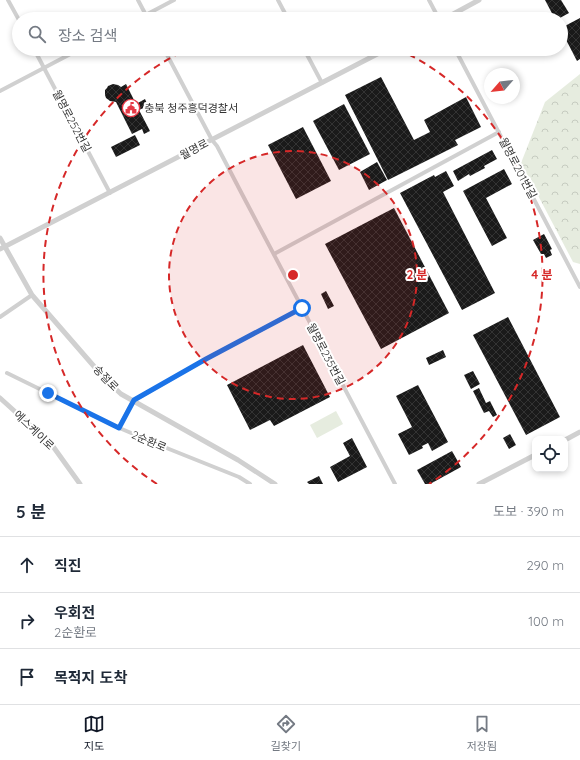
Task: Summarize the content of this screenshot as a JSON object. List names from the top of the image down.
{
  "streets": {
    "street": [
      "월명로252번길",
      "월명로",
      "월명로201번길",
      "월명로235번길",
      "송절로",
      "에스케이로",
      "2순환로"
    ]
  },
  "crossings": [
    ["월명로252번길", "월명로"],
    ["월명로", "월명로235번길"],
    ["월명로", "송절로"]
  ],
  "places": {
    "public building": ["충북 청주흥덕경찰서"]
  },
  "north": "bottom left",
  "page": {
    "search": "장소 검색",
    "heading": ["5 분", "도보 · 390 m"],
    "list": [
      ["직진", "290 m"],
      ["우회전", "2순환로", "100 m"],
      "목적지 도착"
    ],
    "nav": ["지도", "길찾기", "저장됨"]
  },
  "rings": ["2 분", "4 분"]
}
